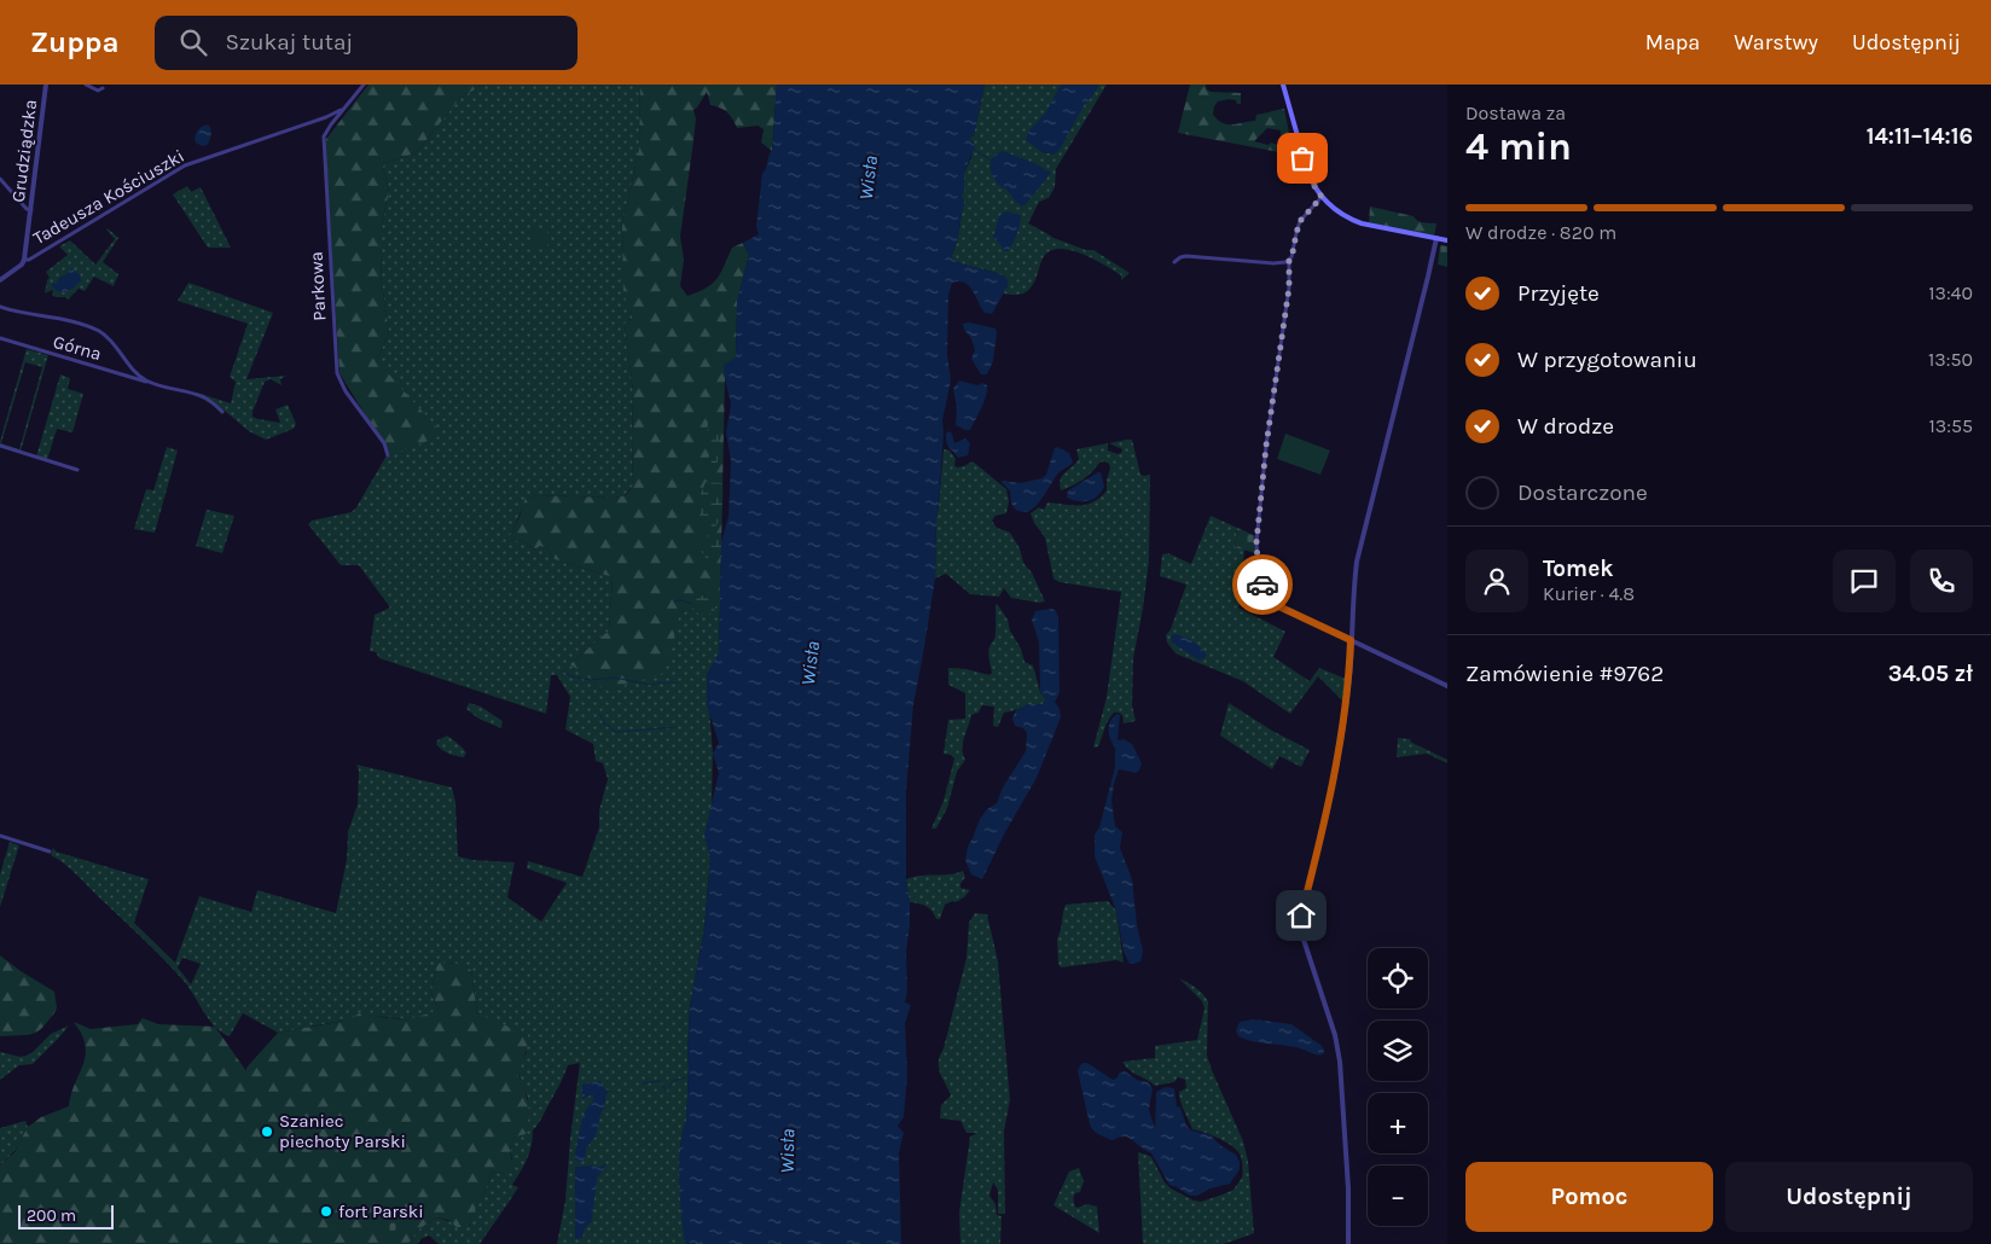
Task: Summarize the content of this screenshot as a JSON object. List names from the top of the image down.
{
  "streets": {
    "street": [
      "Grudziądzka",
      "Tadeusza Kościuszki",
      "Parkowa",
      "Górna"
    ]
  },
  "crossings": [
    ["Grudziądzka", "Tadeusza Kościuszki"],
    ["Tadeusza Kościuszki", "Parkowa"]
  ],
  "water": ["Wisła"],
  "places": ["Szaniec piechoty Parski", "fort Parski"],
  "scale_bar": "200 m",
  "page": {
    "header": "Zuppa",
    "search": "Szukaj tutaj",
    "nav": ["Mapa", "Warstwy", "Udostępnij"],
    "heading": ["4 min", "Dostawa za", "14:11–14:16"],
    "panel": [
      "Tomek",
      "Kurier · 4.8",
      "Zamówienie #9762",
      "34.05 zł"
    ],
    "bar": "W drodze · 820 m",
    "list": [
      ["Przyjęte", "13:40"],
      ["W przygotowaniu", "13:50"],
      ["W drodze", "13:55"],
      "Dostarczone"
    ],
    "map_buttons": ["+", "−"],
    "buttons": ["Pomoc", "Udostępnij"],
    "scale": "200 m"
  }
}
